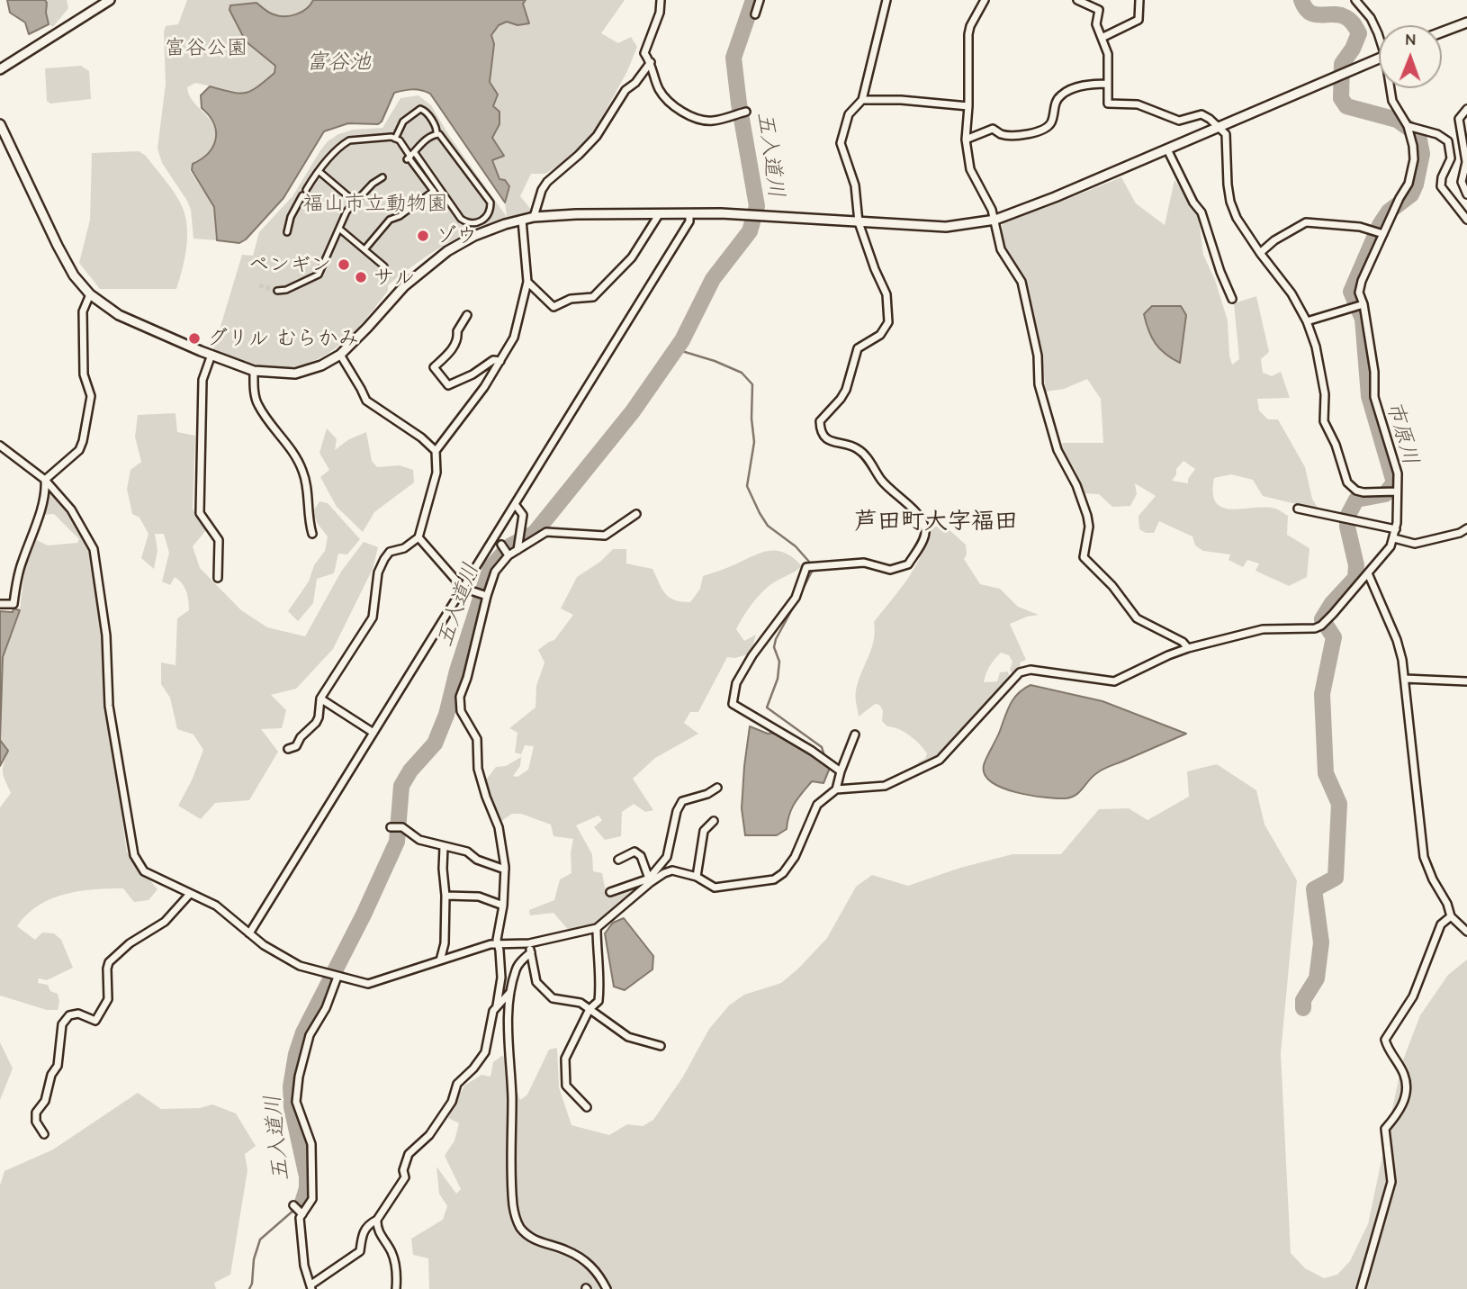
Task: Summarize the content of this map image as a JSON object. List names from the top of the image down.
{
  "districts": ["芦田町大字福田"],
  "water": ["富谷池", "五入道川", "市原川"],
  "parks": ["富谷公園", "福山市立動物園"],
  "places": [
    "ゾウ",
    "ペンギン",
    "サル",
    "グリル むらかみ"
  ],
  "north": "top"
}
